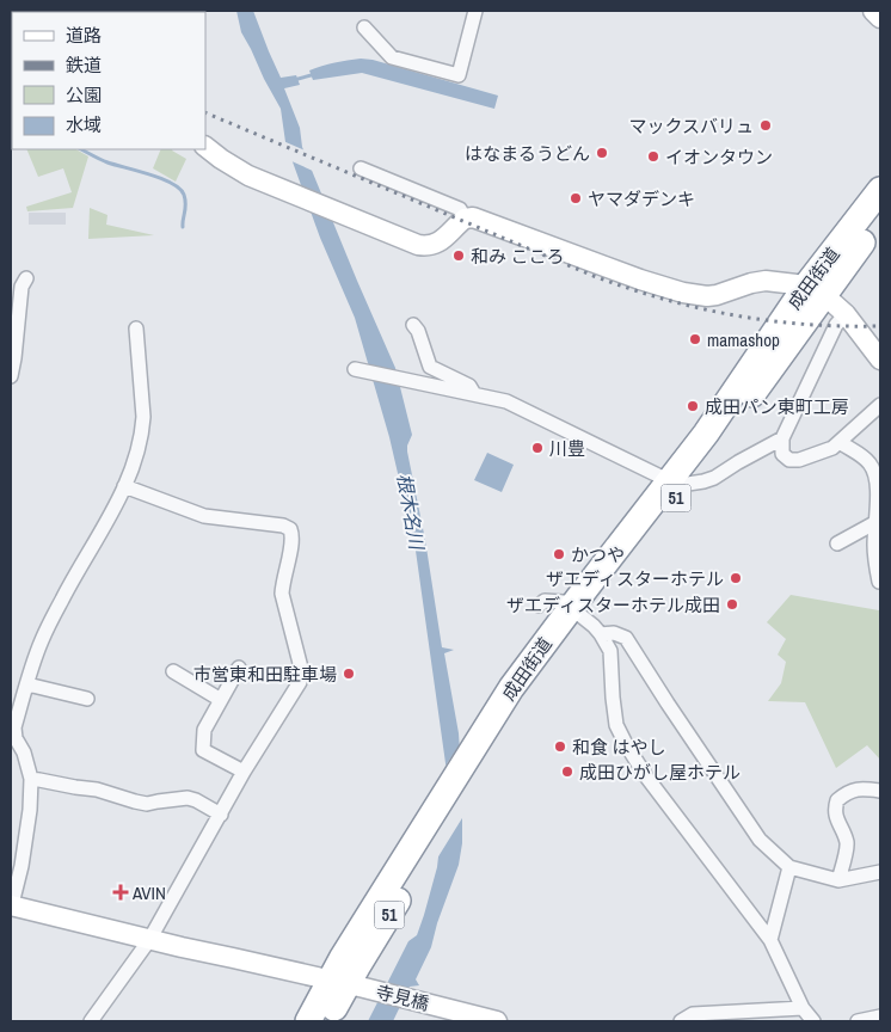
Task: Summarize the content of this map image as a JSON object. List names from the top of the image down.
{
  "streets": {
    "highway": ["成田街道", "51"],
    "street": ["寺見橋"]
  },
  "crossings": [
    ["成田街道", "寺見橋"]
  ],
  "water": ["根木名川"],
  "places": {
    "other": [
      "マックスバリュ",
      "はなまるうどん",
      "イオンタウン",
      "ヤマダデンキ",
      "和み こころ",
      "mamashop",
      "成田パン東町工房",
      "川豊",
      "かつや",
      "ザエディスターホテル",
      "ザエディスターホテル成田",
      "市営東和田駐車場",
      "和食 はやし",
      "成田ひがし屋ホテル"
    ],
    "health": ["AVIN"]
  },
  "legend": [
    "道路",
    "鉄道",
    "公園",
    "水域"
  ]
}
